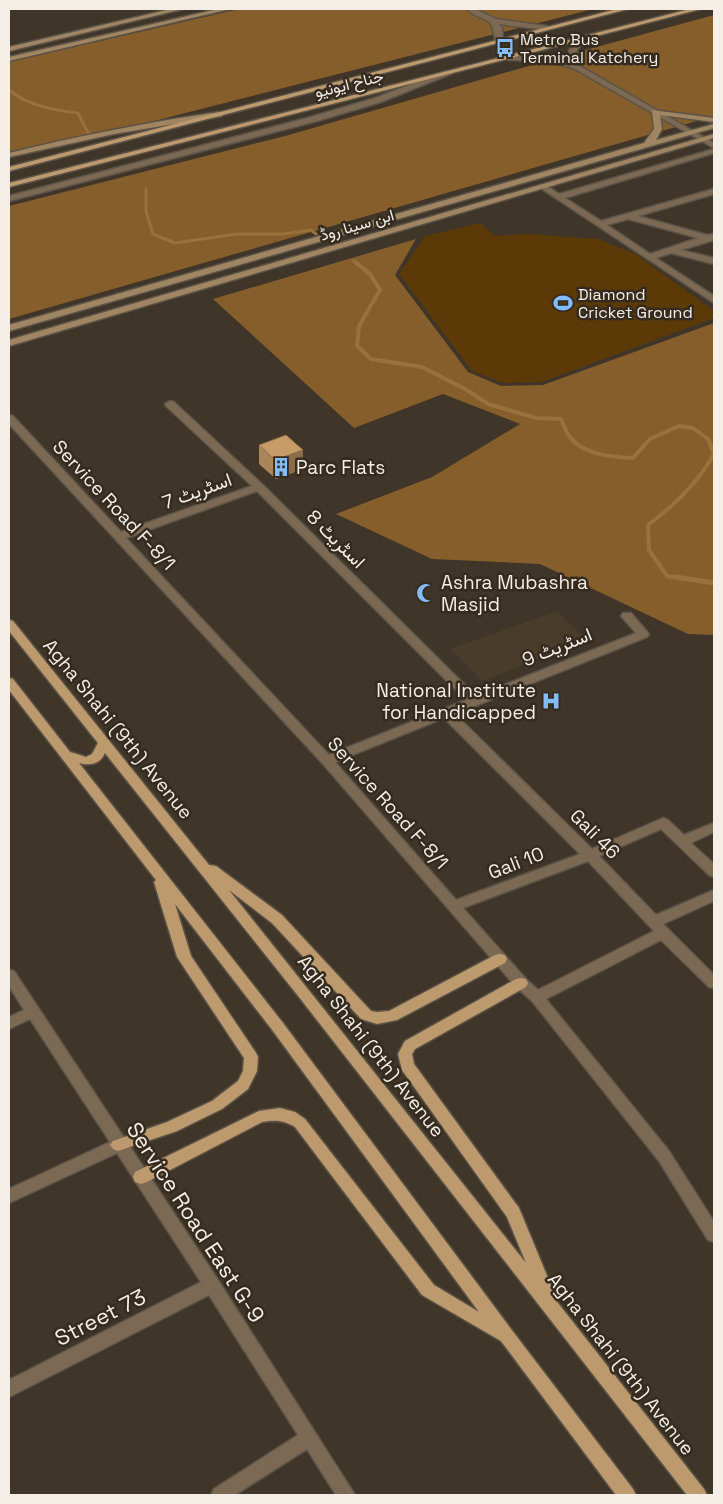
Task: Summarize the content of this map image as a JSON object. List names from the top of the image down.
{
  "streets": {
    "main road": ["جناح ایونیو", "ابن سینا روڈ", "Agha Shahi (9th) Avenue"],
    "street": [
      "اسٹریٹ 7",
      "Service Road F-8/1",
      "اسٹریٹ 8",
      "اسٹریٹ 9",
      "Gali 46",
      "Gali 10",
      "Service Road East G-9",
      "Street 73"
    ]
  },
  "crossings": [
    ["اسٹریٹ 7", "Service Road F-8/1"],
    ["اسٹریٹ 7", "اسٹریٹ 8"],
    ["Service Road F-8/1", "اسٹریٹ 9"],
    ["Service Road F-8/1", "Gali 10"],
    ["اسٹریٹ 8", "اسٹریٹ 9"],
    ["اسٹریٹ 9", "Gali 46"],
    ["Gali 46", "Gali 10"],
    ["Service Road East G-9", "Street 73"]
  ],
  "places": {
    "bus stop": ["Metro Bus Terminal Katchery"],
    "sports": ["Diamond Cricket Ground"],
    "building": ["Parc Flats"],
    "mosque": ["Ashra Mubashra Masjid"],
    "hospital": ["National Institute for Handicapped"]
  }
}
